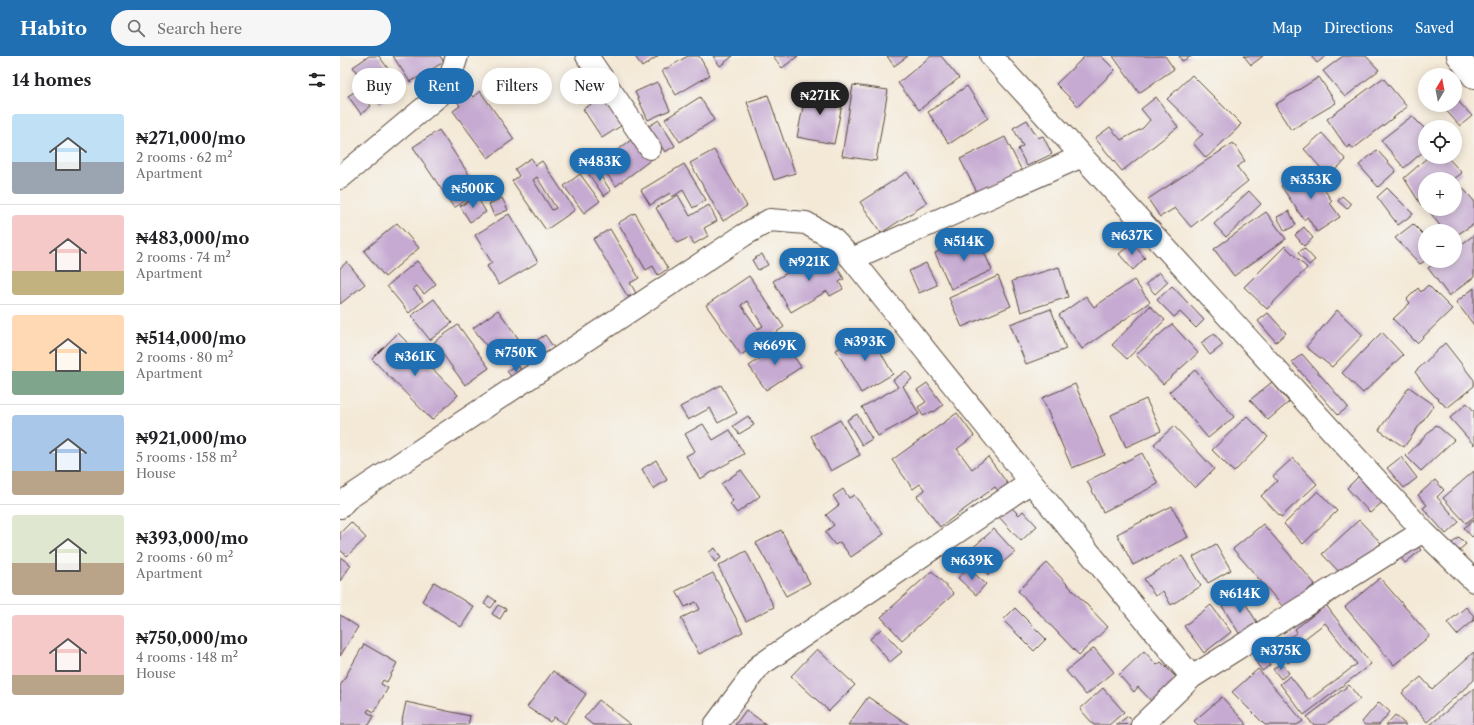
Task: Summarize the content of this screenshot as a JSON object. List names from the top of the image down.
{
  "north": "top",
  "page": {
    "header": "Habito",
    "search": "Search here",
    "nav": ["Map", "Directions", "Saved"],
    "heading": "14 homes",
    "map_buttons": ["+", "−"],
    "chip": [
      "Buy",
      "Rent",
      "Filters",
      "New"
    ],
    "price": [
      "₦271K",
      "₦483K",
      "₦353K",
      "₦500K",
      "₦637K",
      "₦514K",
      "₦921K",
      "₦393K",
      "₦669K",
      "₦750K",
      "₦361K",
      "₦639K",
      "₦614K",
      "₦375K"
    ],
    "list": [
      {
        "name": "₦271,000/mo",
        "note": "2 rooms · 62 m² · Apartment"
      },
      {
        "name": "₦483,000/mo",
        "note": "2 rooms · 74 m² · Apartment"
      },
      {
        "name": "₦514,000/mo",
        "note": "2 rooms · 80 m² · Apartment"
      },
      {
        "name": "₦921,000/mo",
        "note": "5 rooms · 158 m² · House"
      },
      {
        "name": "₦393,000/mo",
        "note": "2 rooms · 60 m² · Apartment"
      },
      {
        "name": "₦750,000/mo",
        "note": "4 rooms · 148 m² · House"
      }
    ]
  }
}
